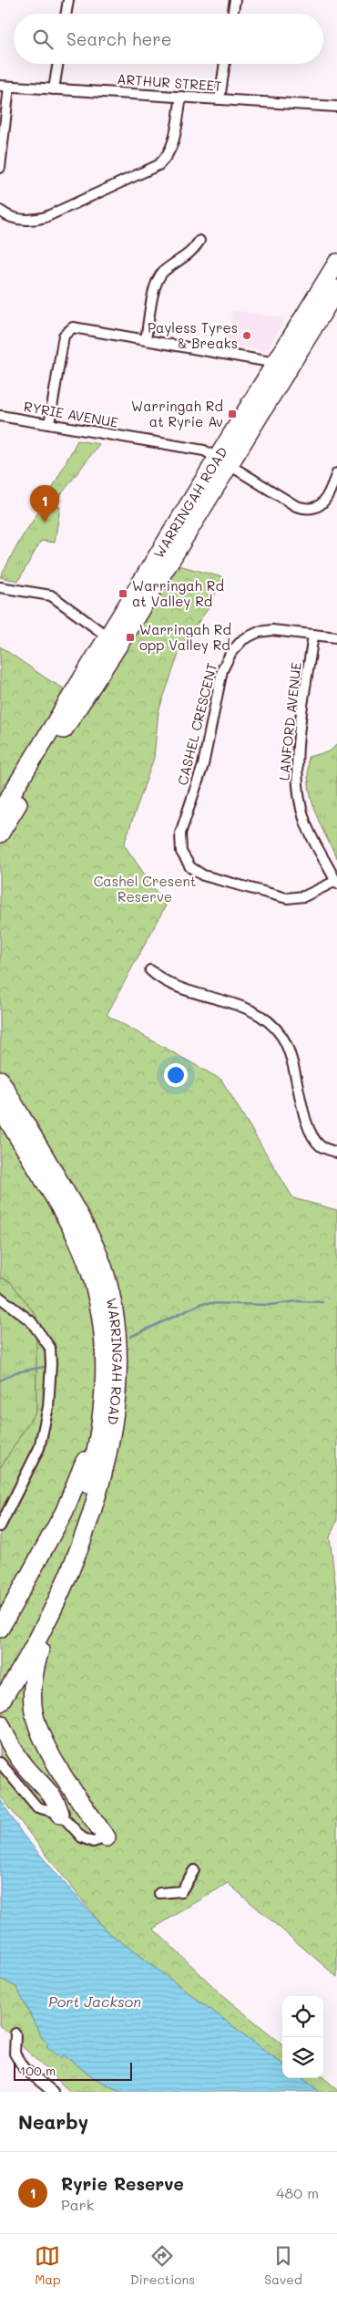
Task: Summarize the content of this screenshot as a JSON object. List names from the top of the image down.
{
  "streets": {
    "highway": ["WARRINGAH ROAD"],
    "street": [
      "ARTHUR STREET",
      "RYRIE AVENUE",
      "LANFORD AVENUE",
      "CASHEL CRESCENT"
    ]
  },
  "crossings": [
    ["RYRIE AVENUE", "WARRINGAH ROAD"],
    ["LANFORD AVENUE", "CASHEL CRESCENT"]
  ],
  "water": ["Port Jackson"],
  "parks": ["Cashel Cresent Reserve"],
  "places": {
    "other": ["Payless Tyres & Breaks"],
    "transit": ["Warringah Rd at Ryrie Av", "Warringah Rd at Valley Rd", "Warringah Rd opp Valley Rd"]
  },
  "scale_bar": "100 m",
  "page": {
    "search": "Search here",
    "pins": "1",
    "scale": "100 m",
    "heading": "Nearby",
    "list": [
      {
        "mark": "1",
        "name": "Ryrie Reserve",
        "note": "Park",
        "value": "480 m"
      }
    ],
    "nav": ["Map", "Directions", "Saved"]
  }
}
